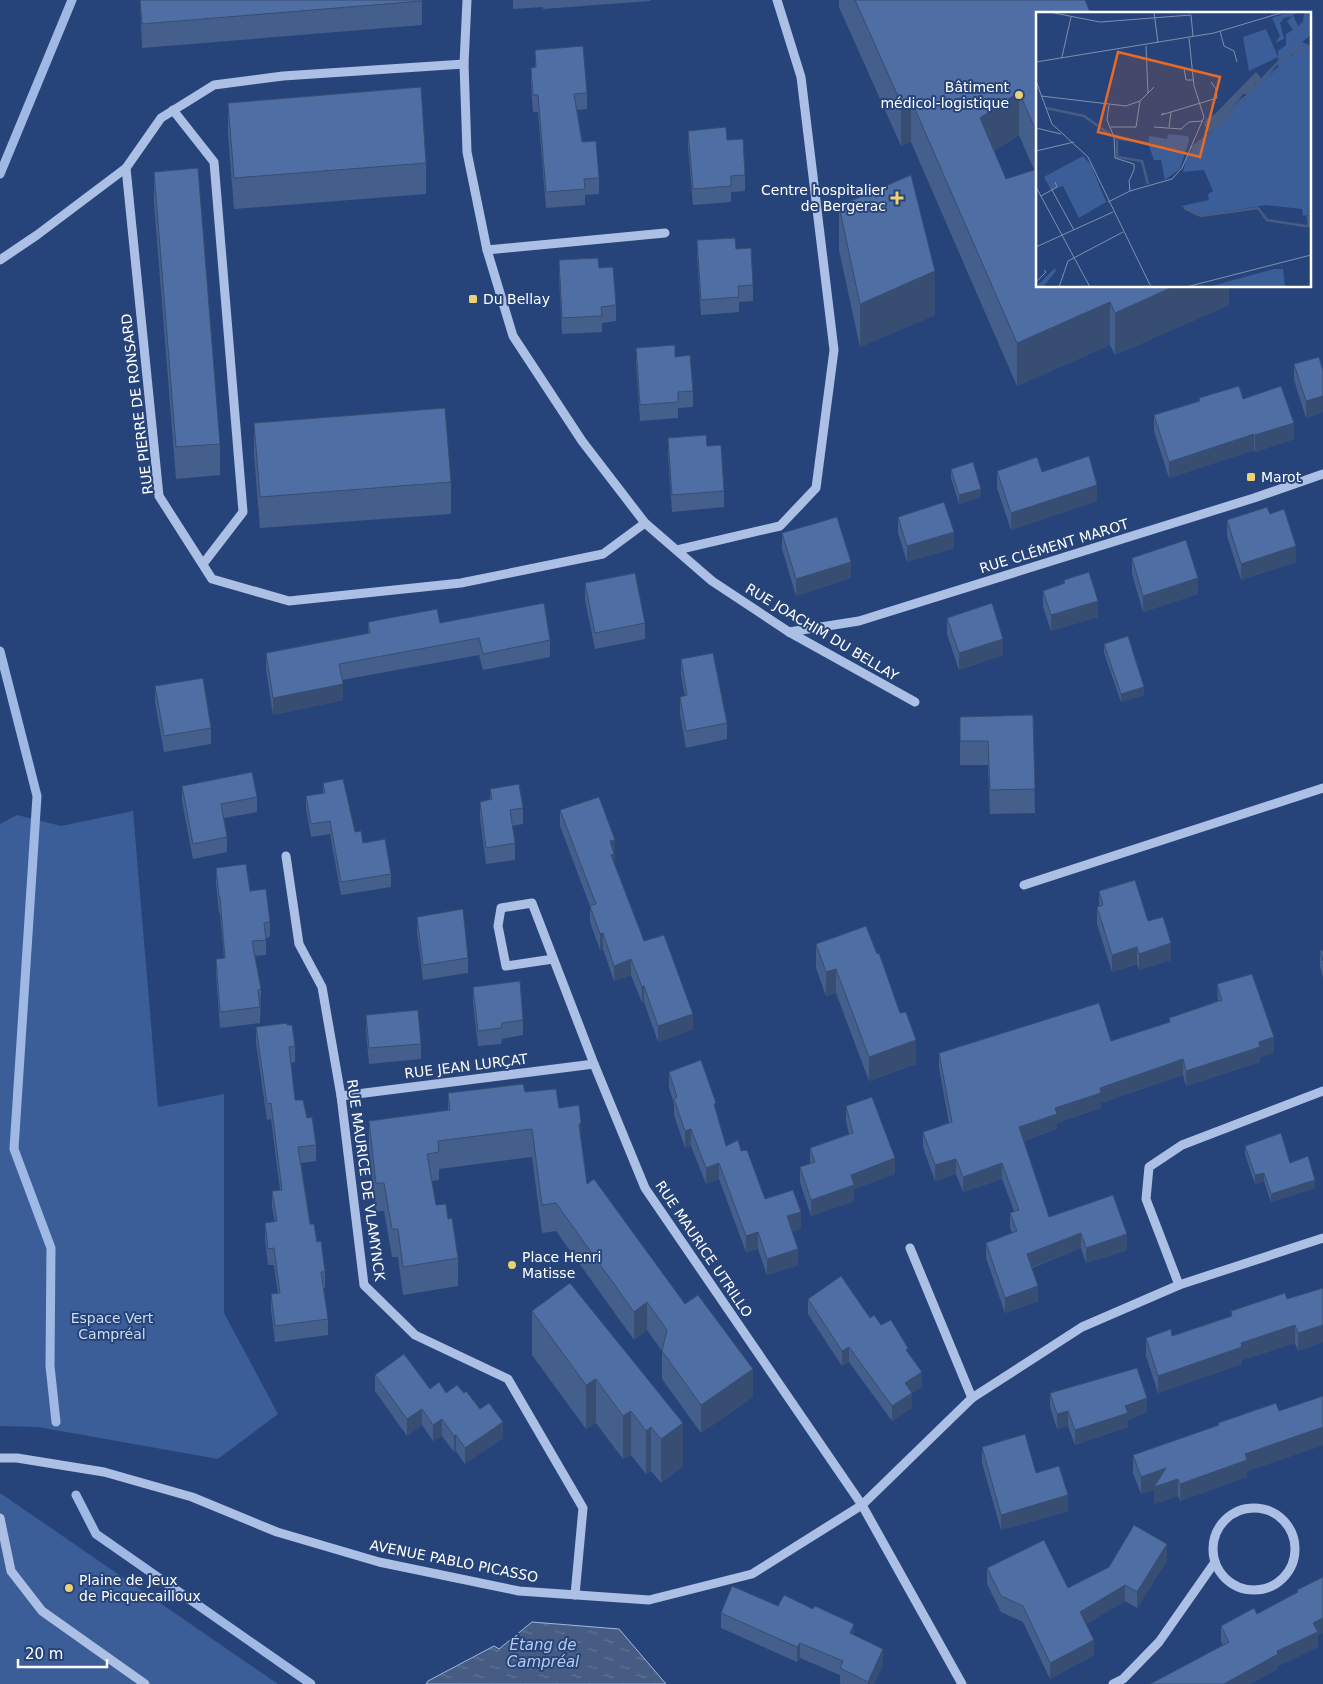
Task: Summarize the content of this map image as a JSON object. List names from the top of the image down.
{
  "streets": {
    "street": [
      "RUE PIERRE DE RONSARD",
      "RUE CLÉMENT MAROT",
      "RUE JOACHIM DU BELLAY",
      "RUE JEAN LURÇAT",
      "RUE MAURICE DE VLAMYNCK",
      "RUE MAURICE UTRILLO",
      "AVENUE PABLO PICASSO"
    ]
  },
  "crossings": [
    ["RUE PIERRE DE RONSARD", "RUE JOACHIM DU BELLAY"],
    ["RUE CLÉMENT MAROT", "RUE JOACHIM DU BELLAY"],
    ["RUE JEAN LURÇAT", "RUE MAURICE DE VLAMYNCK"],
    ["RUE JEAN LURÇAT", "RUE MAURICE UTRILLO"],
    ["RUE MAURICE DE VLAMYNCK", "AVENUE PABLO PICASSO"],
    ["RUE MAURICE UTRILLO", "AVENUE PABLO PICASSO"]
  ],
  "water": ["Étang de Campréal"],
  "parks": ["Espace Vert Campréal"],
  "places": {
    "other": ["Bâtiment médicol-logistique", "Place Henri Matisse", "Plaine de Jeux de Picquecailloux"],
    "health": ["Centre hospitalier de Bergerac"],
    "transit": ["Du Bellay", "Marot"]
  },
  "scale_bar": "20 m"
}
